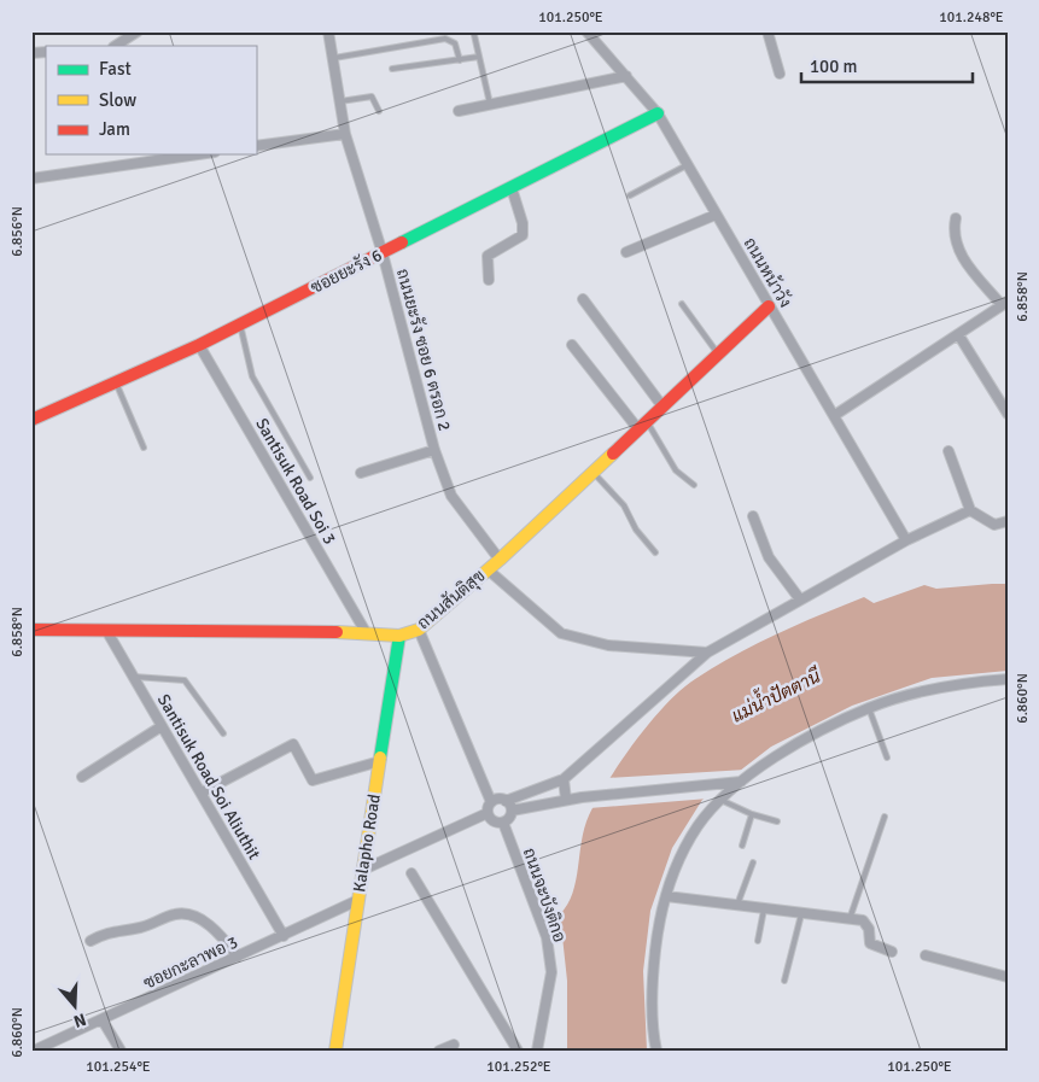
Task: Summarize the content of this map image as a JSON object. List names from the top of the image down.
{
  "streets": {
    "street": [
      "ซอยยะรัง 6",
      "ถนนหน้าวัง",
      "ถนนยะรัง ซอย 6 ตรอก 2",
      "Santisuk Road Soi 3",
      "ถนนสันติสุข",
      "Santisuk Road Soi Aliuthit",
      "Kalapho Road",
      "ถนนจะบังติกอ",
      "ซอยกะลาพอ 3"
    ]
  },
  "crossings": [
    ["ซอยยะรัง 6", "ถนนหน้าวัง"],
    ["ซอยยะรัง 6", "ถนนยะรัง ซอย 6 ตรอก 2"],
    ["ซอยยะรัง 6", "Santisuk Road Soi 3"],
    ["ถนนหน้าวัง", "ถนนสันติสุข"],
    ["ถนนยะรัง ซอย 6 ตรอก 2", "ถนนสันติสุข"],
    ["Santisuk Road Soi 3", "ถนนสันติสุข"],
    ["ถนนสันติสุข", "Santisuk Road Soi Aliuthit"],
    ["ถนนสันติสุข", "Kalapho Road"],
    ["Santisuk Road Soi Aliuthit", "ซอยกะลาพอ 3"],
    ["Kalapho Road", "ซอยกะลาพอ 3"]
  ],
  "water": ["แม่น้ำปัตตานี"],
  "legend": ["Fast", "Slow", "Jam"],
  "scale_bar": "100 m",
  "north": "bottom",
  "coordinates": [
    "101.250°E",
    "101.248°E",
    "6.856°N",
    "6.858°N",
    "6.860°N",
    "101.254°E",
    "101.252°E"
  ]
}
